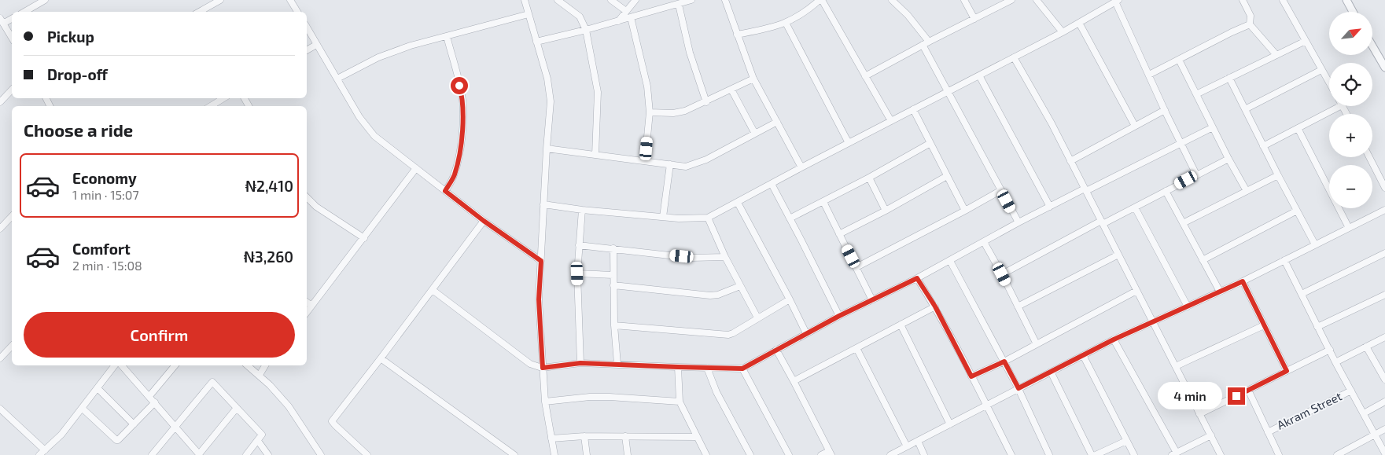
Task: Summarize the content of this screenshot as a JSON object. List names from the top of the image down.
{
  "streets": {
    "street": ["Akram Street"]
  },
  "north": "top right",
  "page": {
    "map_buttons": ["+", "−"],
    "banner": ["Pickup", "Drop-off"],
    "heading": "Choose a ride",
    "list": [
      {
        "name": "Economy",
        "note": "1 min · 15:07",
        "value": "₦2,410"
      },
      {
        "name": "Comfort",
        "note": "2 min · 15:08",
        "value": "₦3,260"
      }
    ],
    "buttons": "Confirm",
    "bubble": "4 min"
  }
}
